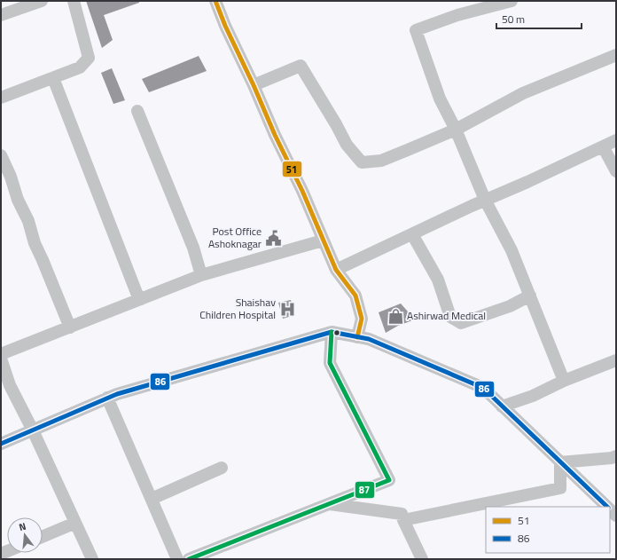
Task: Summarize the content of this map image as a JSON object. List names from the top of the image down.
{
  "places": {
    "public building": ["Post Office Ashoknagar"],
    "hospital": ["Shaishav Children Hospital"],
    "shop": ["Ashirwad Medical"]
  },
  "lines": ["transit line 51", "transit line 86", "transit line 87"],
  "legend": ["51", "86"],
  "scale_bar": "50 m",
  "north": "top"
}
